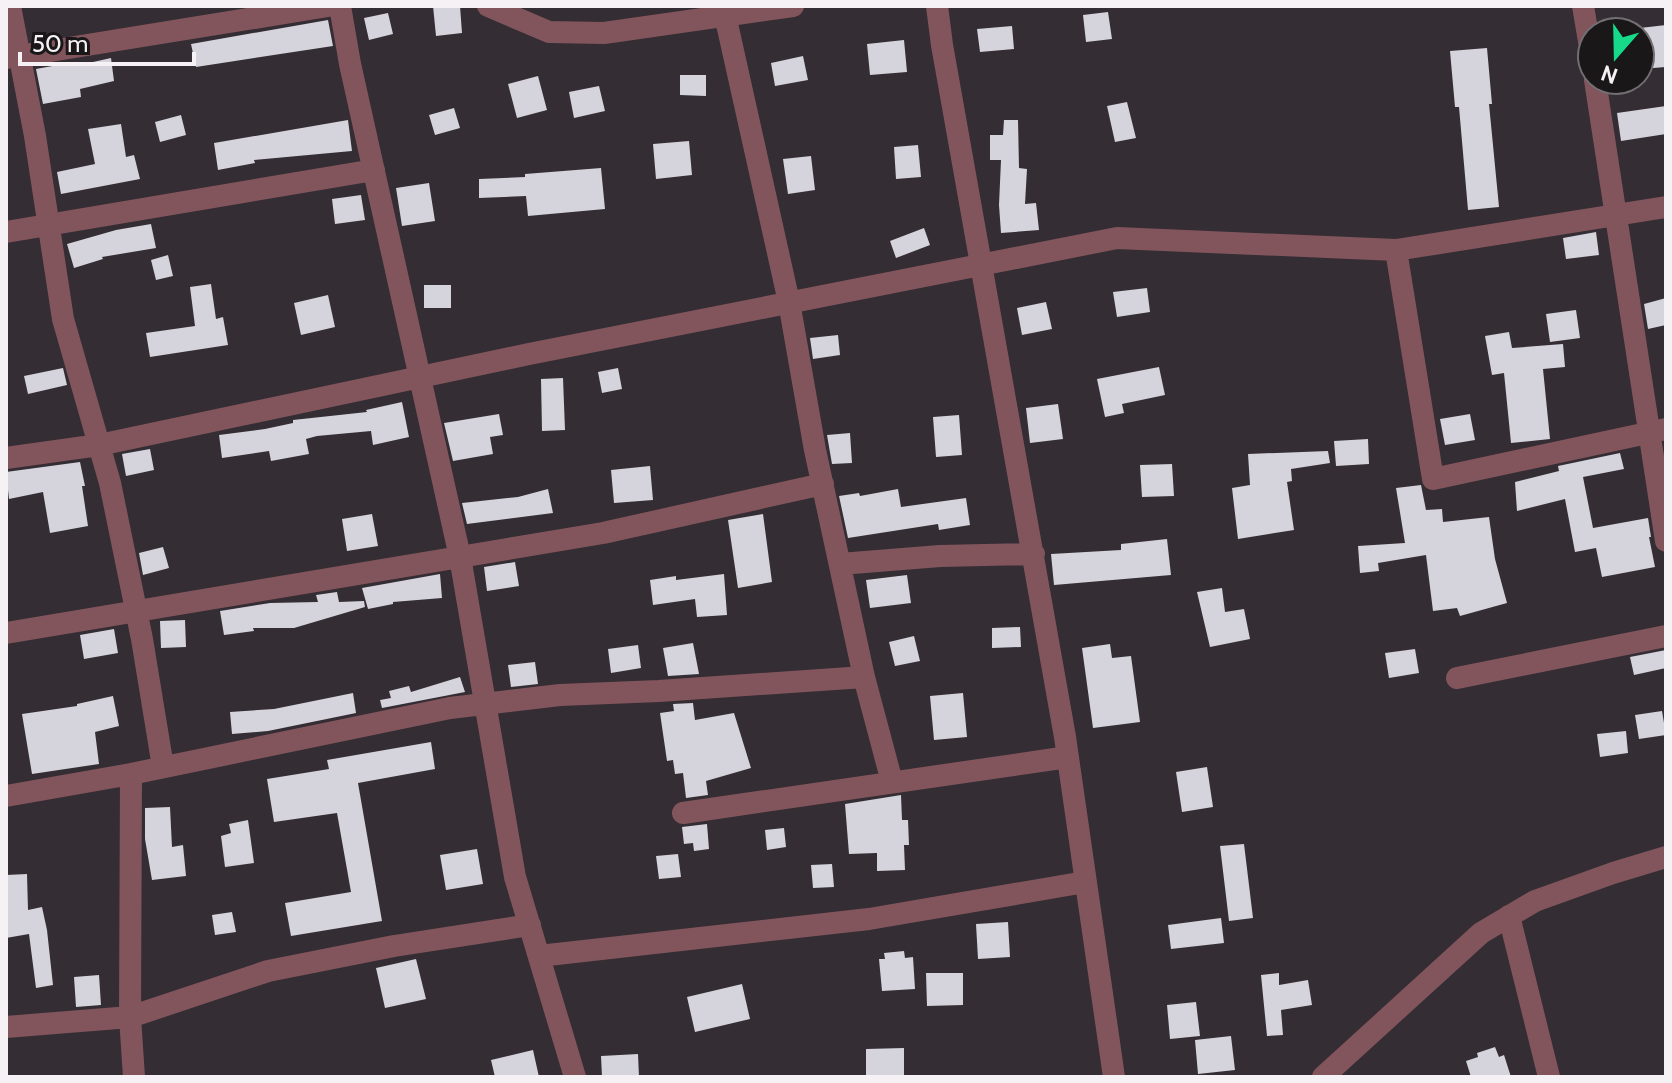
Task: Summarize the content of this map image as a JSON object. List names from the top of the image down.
{
  "scale_bar": "50 m",
  "north": "bottom"
}
